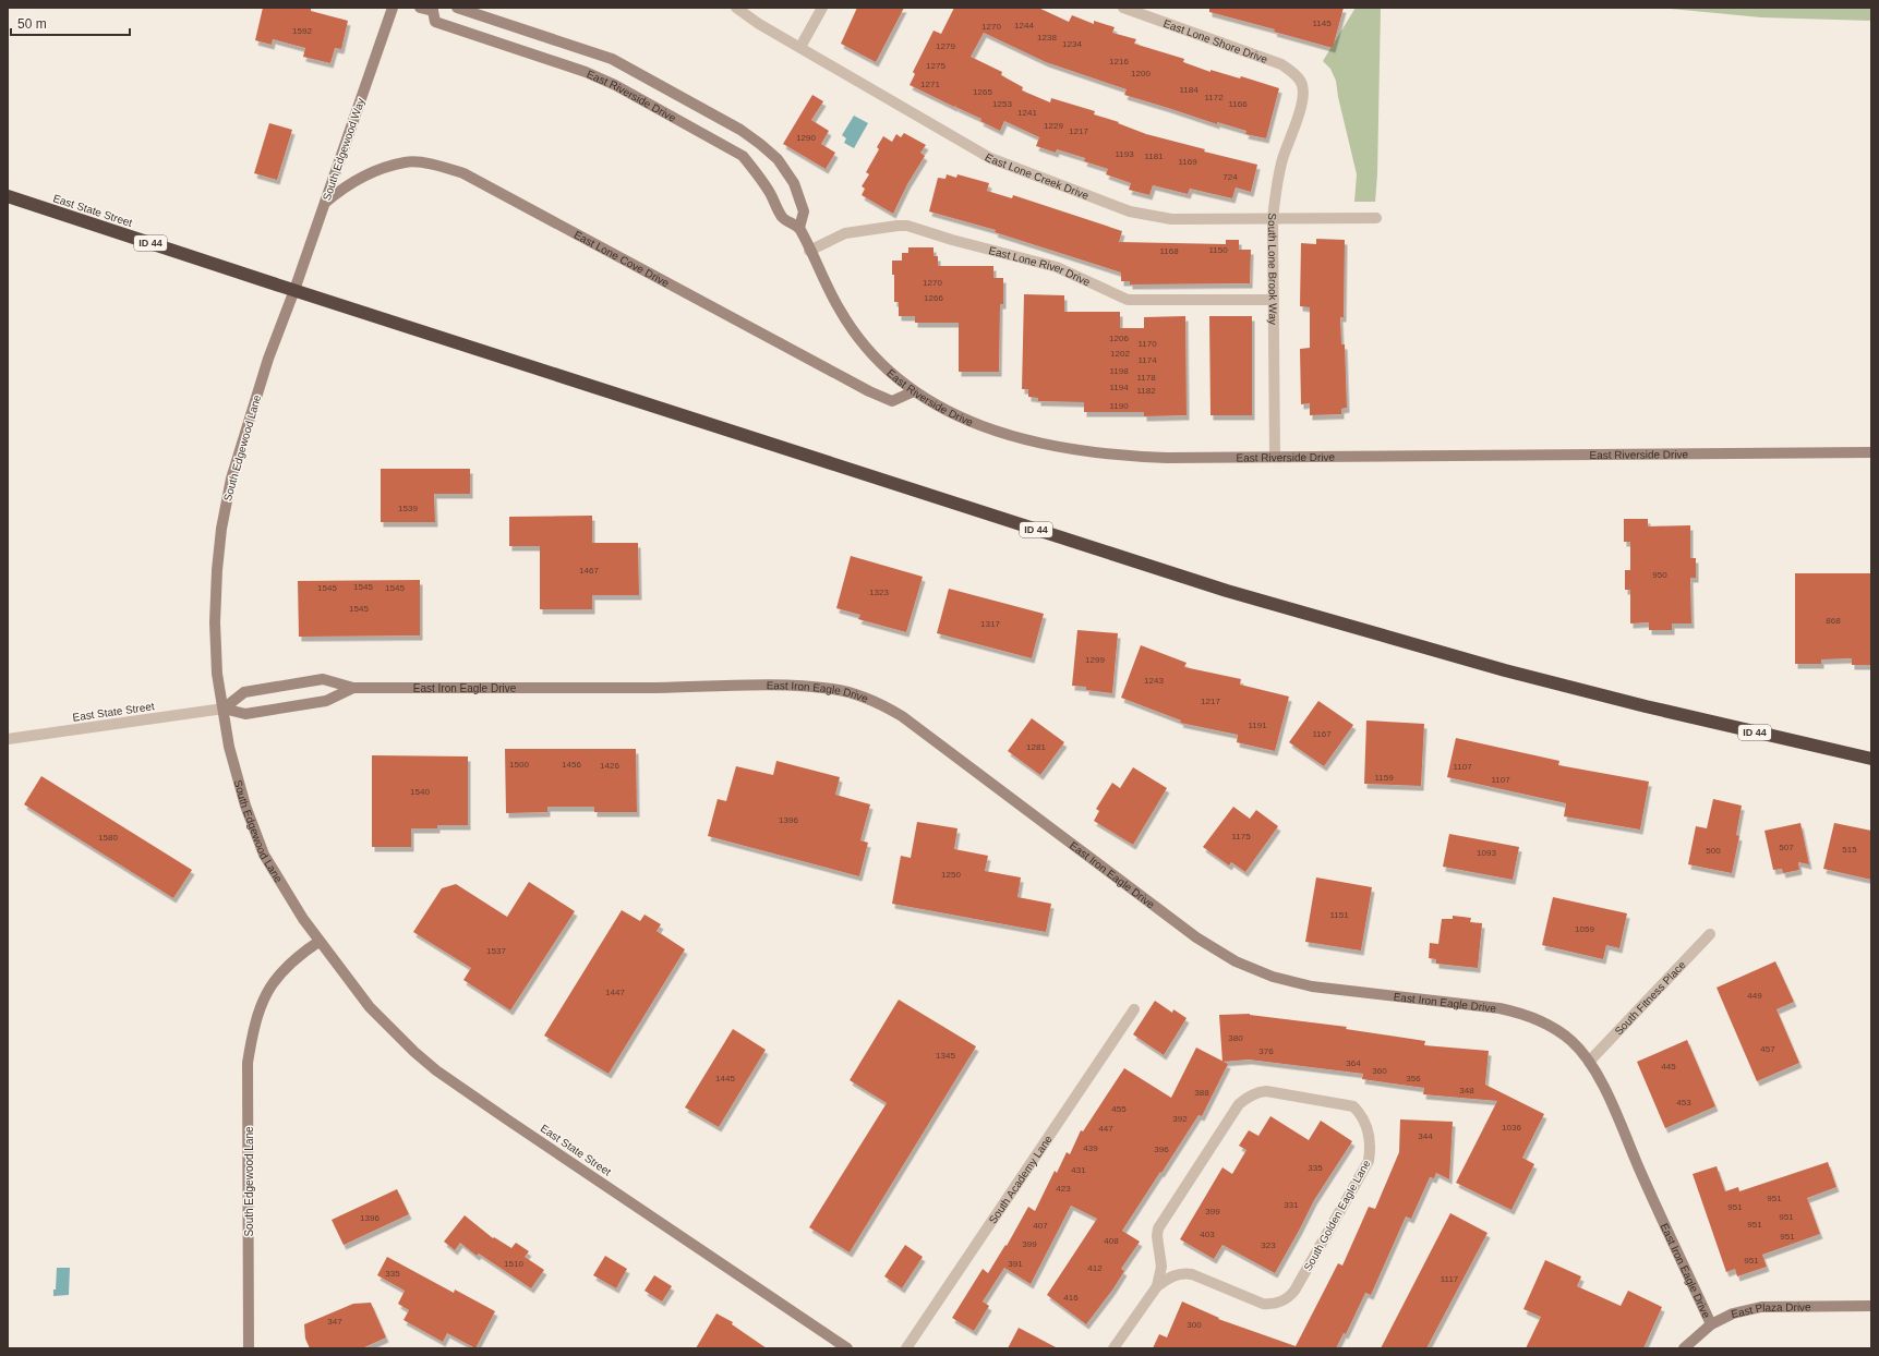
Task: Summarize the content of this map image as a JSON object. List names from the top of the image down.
{
  "streets": {
    "highway": ["East State Street", "ID 44"],
    "street": [
      "East Lone Shore Drive",
      "East Riverside Drive",
      "South Edgewood Way",
      "East Lone Creek Drive",
      "East Lone Cove Drive",
      "East Lone River Drive",
      "South Lone Brook Way",
      "South Edgewood Lane",
      "East Iron Eagle Drive",
      "South Fitness Place",
      "South Academy Lane",
      "South Golden Eagle Lane",
      "East Plaza Drive"
    ]
  },
  "crossings": [
    ["East Lone Shore Drive", "South Lone Brook Way"],
    ["East Riverside Drive", "East Lone Cove Drive"],
    ["East Riverside Drive", "East Lone River Drive"],
    ["East Riverside Drive", "South Lone Brook Way"],
    ["South Edgewood Way", "East State Street"],
    ["South Edgewood Way", "ID 44"],
    ["South Edgewood Way", "East Lone Cove Drive"],
    ["South Edgewood Way", "South Edgewood Lane"],
    ["East Lone Creek Drive", "South Lone Brook Way"],
    ["East State Street", "ID 44"],
    ["East State Street", "South Edgewood Lane"],
    ["East State Street", "East Iron Eagle Drive"],
    ["ID 44", "South Edgewood Lane"],
    ["East Lone River Drive", "South Lone Brook Way"],
    ["South Edgewood Lane", "East Iron Eagle Drive"],
    ["East Iron Eagle Drive", "South Fitness Place"],
    ["East Iron Eagle Drive", "East Plaza Drive"]
  ],
  "house_numbers": [
    "1145",
    "1244",
    "1270",
    "1592",
    "1238",
    "1234",
    "1279",
    "1216",
    "1275",
    "1200",
    "1271",
    "1184",
    "1265",
    "1172",
    "1253",
    "1166",
    "1241",
    "1229",
    "1217",
    "1290",
    "1193",
    "1181",
    "1169",
    "724",
    "1150",
    "1168",
    "1270",
    "1266",
    "1206",
    "1170",
    "1202",
    "1174",
    "1198",
    "1178",
    "1194",
    "1182",
    "1190",
    "1539",
    "1467",
    "950",
    "1545",
    "1545",
    "1545",
    "1323",
    "1545",
    "868",
    "1317",
    "1299",
    "1243",
    "1217",
    "1191",
    "1167",
    "1281",
    "1500",
    "1456",
    "1426",
    "1107",
    "1159",
    "1107",
    "1540",
    "1396",
    "1175",
    "1580",
    "507",
    "515",
    "500",
    "1093",
    "1250",
    "1151",
    "1059",
    "1537",
    "1447",
    "449",
    "380",
    "457",
    "376",
    "1345",
    "364",
    "445",
    "360",
    "1445",
    "356",
    "348",
    "388",
    "453",
    "455",
    "392",
    "1036",
    "447",
    "344",
    "439",
    "396",
    "335",
    "431",
    "423",
    "951",
    "331",
    "951",
    "399",
    "951",
    "1396",
    "951",
    "407",
    "403",
    "951",
    "408",
    "399",
    "323",
    "951",
    "1510",
    "391",
    "412",
    "335",
    "1117",
    "416",
    "347",
    "300"
  ],
  "scale_bar": "50 m"
}
